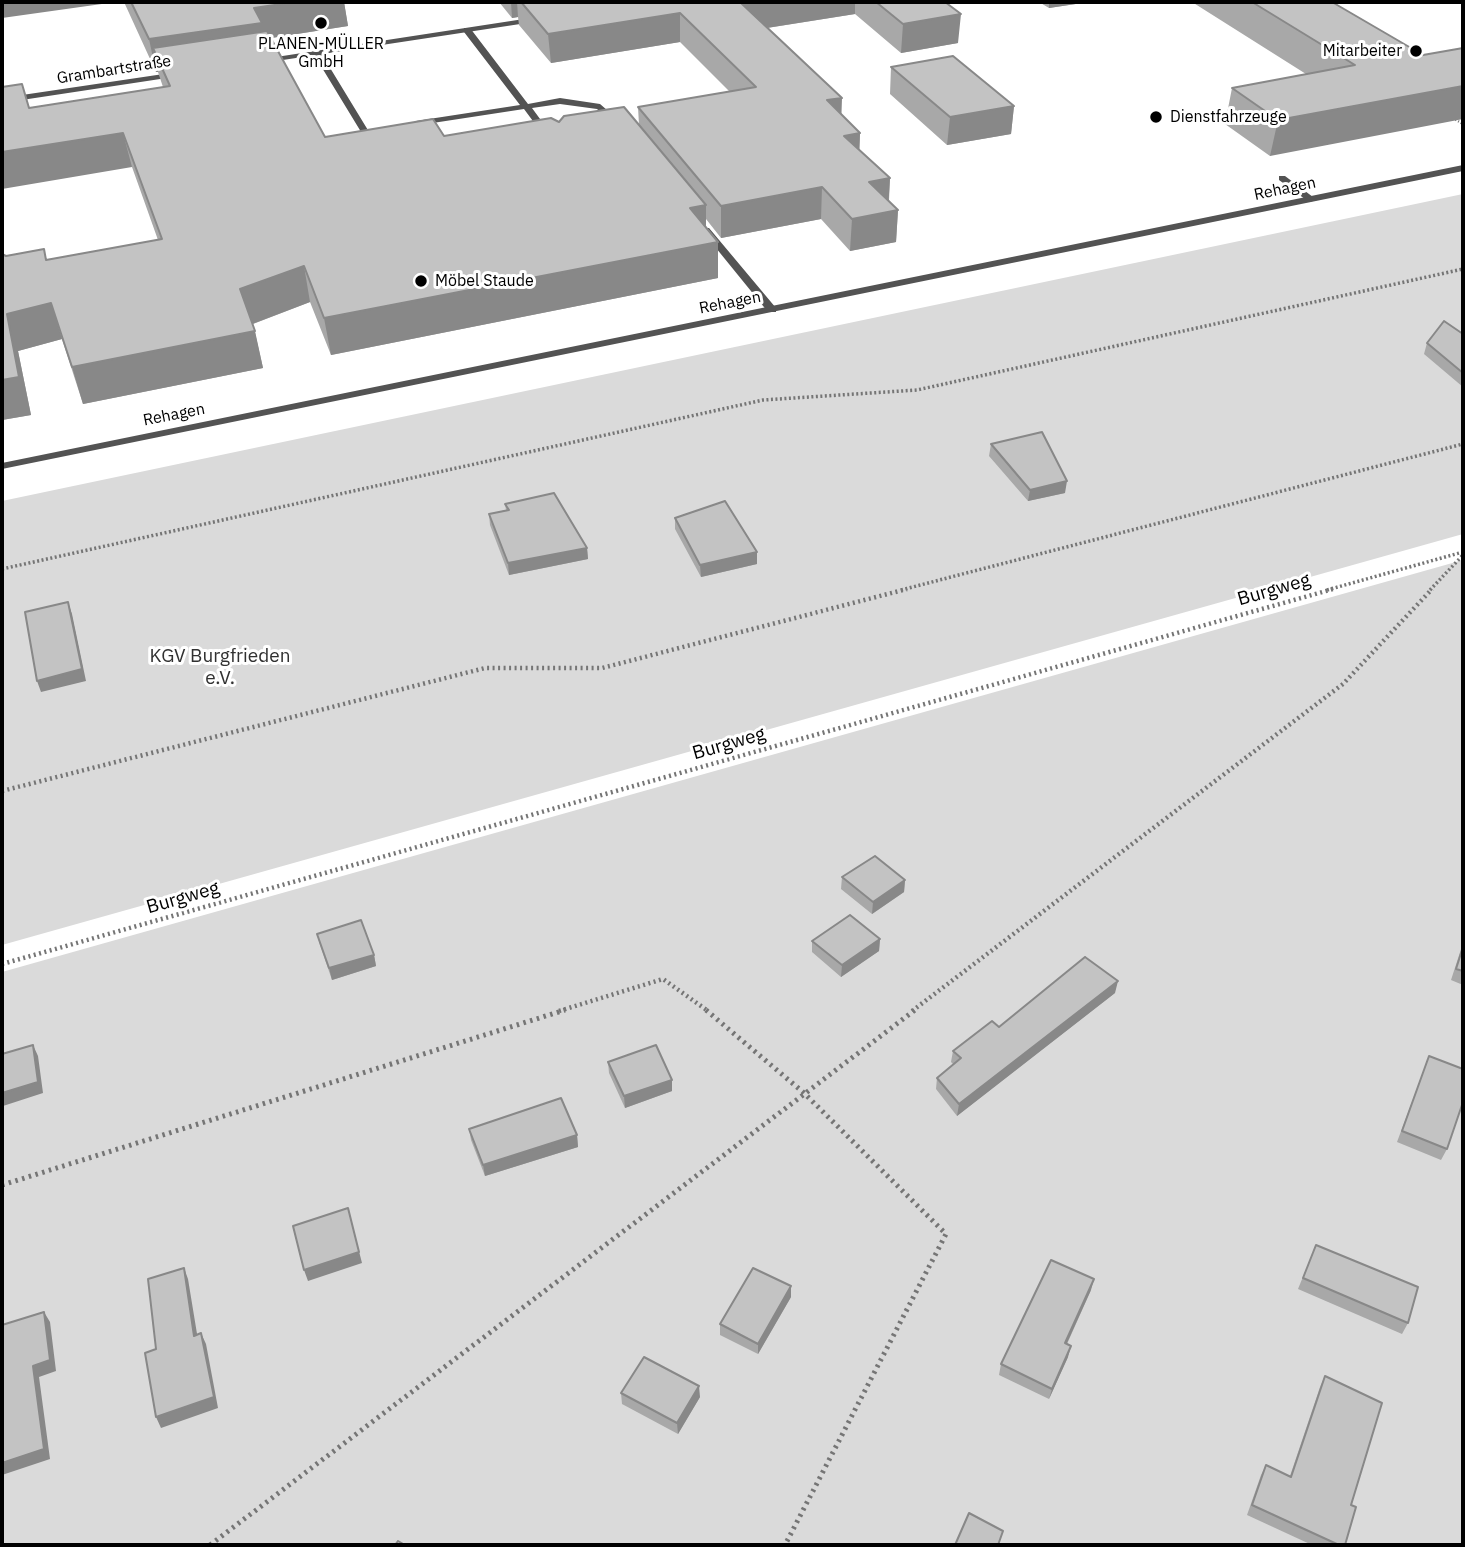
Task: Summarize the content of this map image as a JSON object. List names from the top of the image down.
{
  "streets": {
    "street": ["Grambartstraße", "Rehagen"],
    "path": ["Burgweg"]
  },
  "parks": ["KGV Burgfrieden e.V."],
  "places": [
    "PLANEN-MÜLLER GmbH",
    "Mitarbeiter",
    "Dienstfahrzeuge",
    "Möbel Staude"
  ]
}
